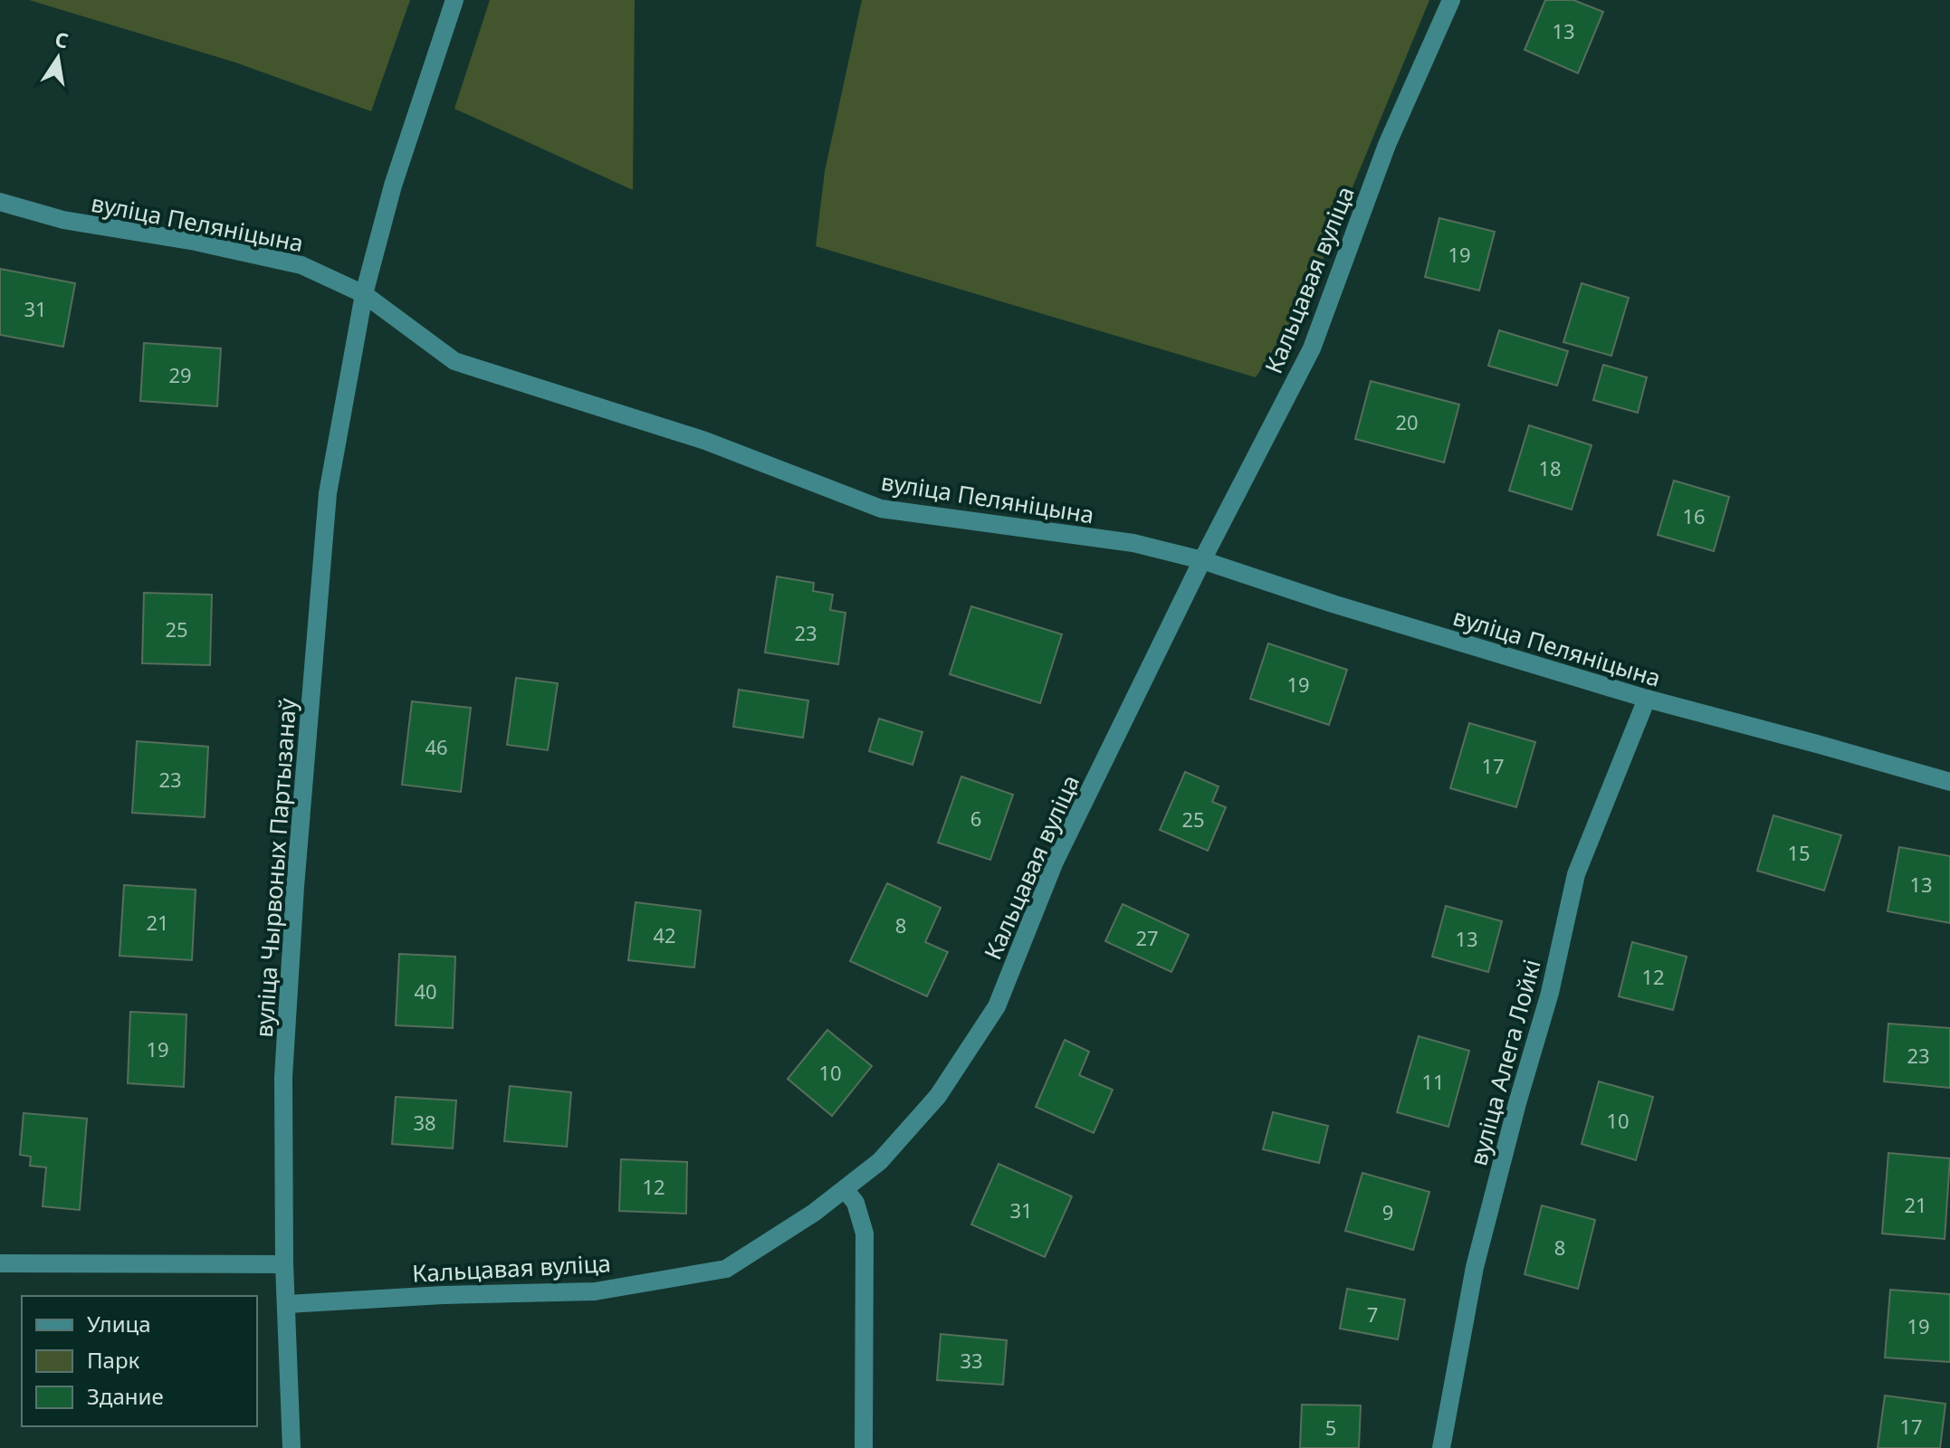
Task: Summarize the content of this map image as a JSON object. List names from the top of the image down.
{
  "streets": {
    "street": [
      "вуліца Пеляніцына",
      "Кальцавая вуліца",
      "вуліца Чырвоных Партызанаў",
      "вуліца Алега Лойкі"
    ]
  },
  "crossings": [
    ["вуліца Пеляніцына", "Кальцавая вуліца"],
    ["вуліца Пеляніцына", "вуліца Чырвоных Партызанаў"],
    ["вуліца Пеляніцына", "вуліца Алега Лойкі"],
    ["Кальцавая вуліца", "вуліца Чырвоных Партызанаў"]
  ],
  "house_numbers": [
    "13",
    "19",
    "31",
    "29",
    "20",
    "18",
    "16",
    "25",
    "23",
    "19",
    "46",
    "17",
    "23",
    "6",
    "25",
    "15",
    "13",
    "21",
    "8",
    "42",
    "27",
    "13",
    "12",
    "40",
    "19",
    "23",
    "10",
    "11",
    "10",
    "38",
    "12",
    "21",
    "31",
    "9",
    "8",
    "7",
    "19",
    "33",
    "17",
    "5"
  ],
  "legend": ["Улица", "Парк", "Здание"],
  "north": "top"
}
